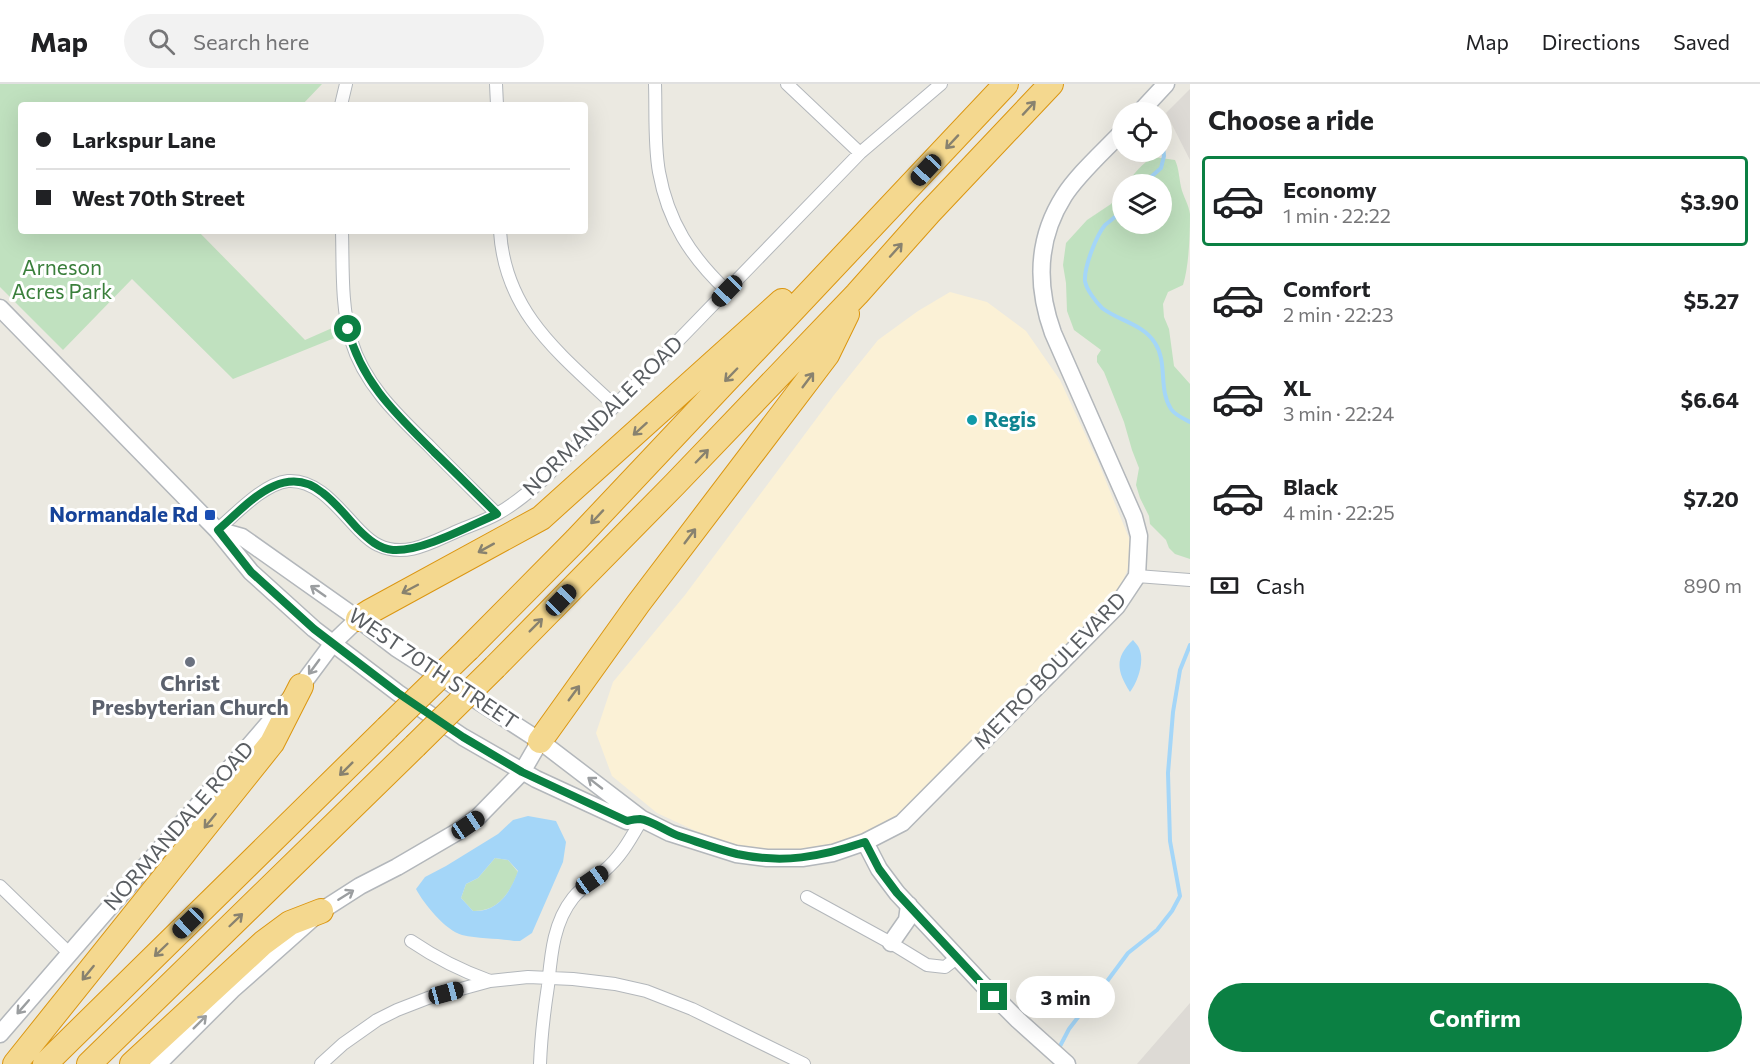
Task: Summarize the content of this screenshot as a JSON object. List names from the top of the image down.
{
  "streets": {
    "street": ["NORMANDALE ROAD", "WEST 70TH STREET", "METRO BOULEVARD"]
  },
  "crossings": [
    ["NORMANDALE ROAD", "WEST 70TH STREET"],
    ["WEST 70TH STREET", "METRO BOULEVARD"]
  ],
  "parks": ["Arneson Acres Park"],
  "places": {
    "other": ["Regis", "Christ Presbyterian Church"],
    "transit": ["Normandale Rd"]
  },
  "page": {
    "header": "Map",
    "search": "Search here",
    "nav": ["Map", "Directions", "Saved"],
    "heading": "Choose a ride",
    "banner": ["Larkspur Lane", "West 70th Street"],
    "list": [
      {
        "name": "Economy",
        "note": "1 min · 22:22",
        "value": "$3.90"
      },
      {
        "name": "Comfort",
        "note": "2 min · 22:23",
        "value": "$5.27"
      },
      {
        "name": "XL",
        "note": "3 min · 22:24",
        "value": "$6.64"
      },
      {
        "name": "Black",
        "note": "4 min · 22:25",
        "value": "$7.20"
      }
    ],
    "pay": ["Cash", "890 m"],
    "buttons": "Confirm",
    "bubble": "3 min"
  }
}
